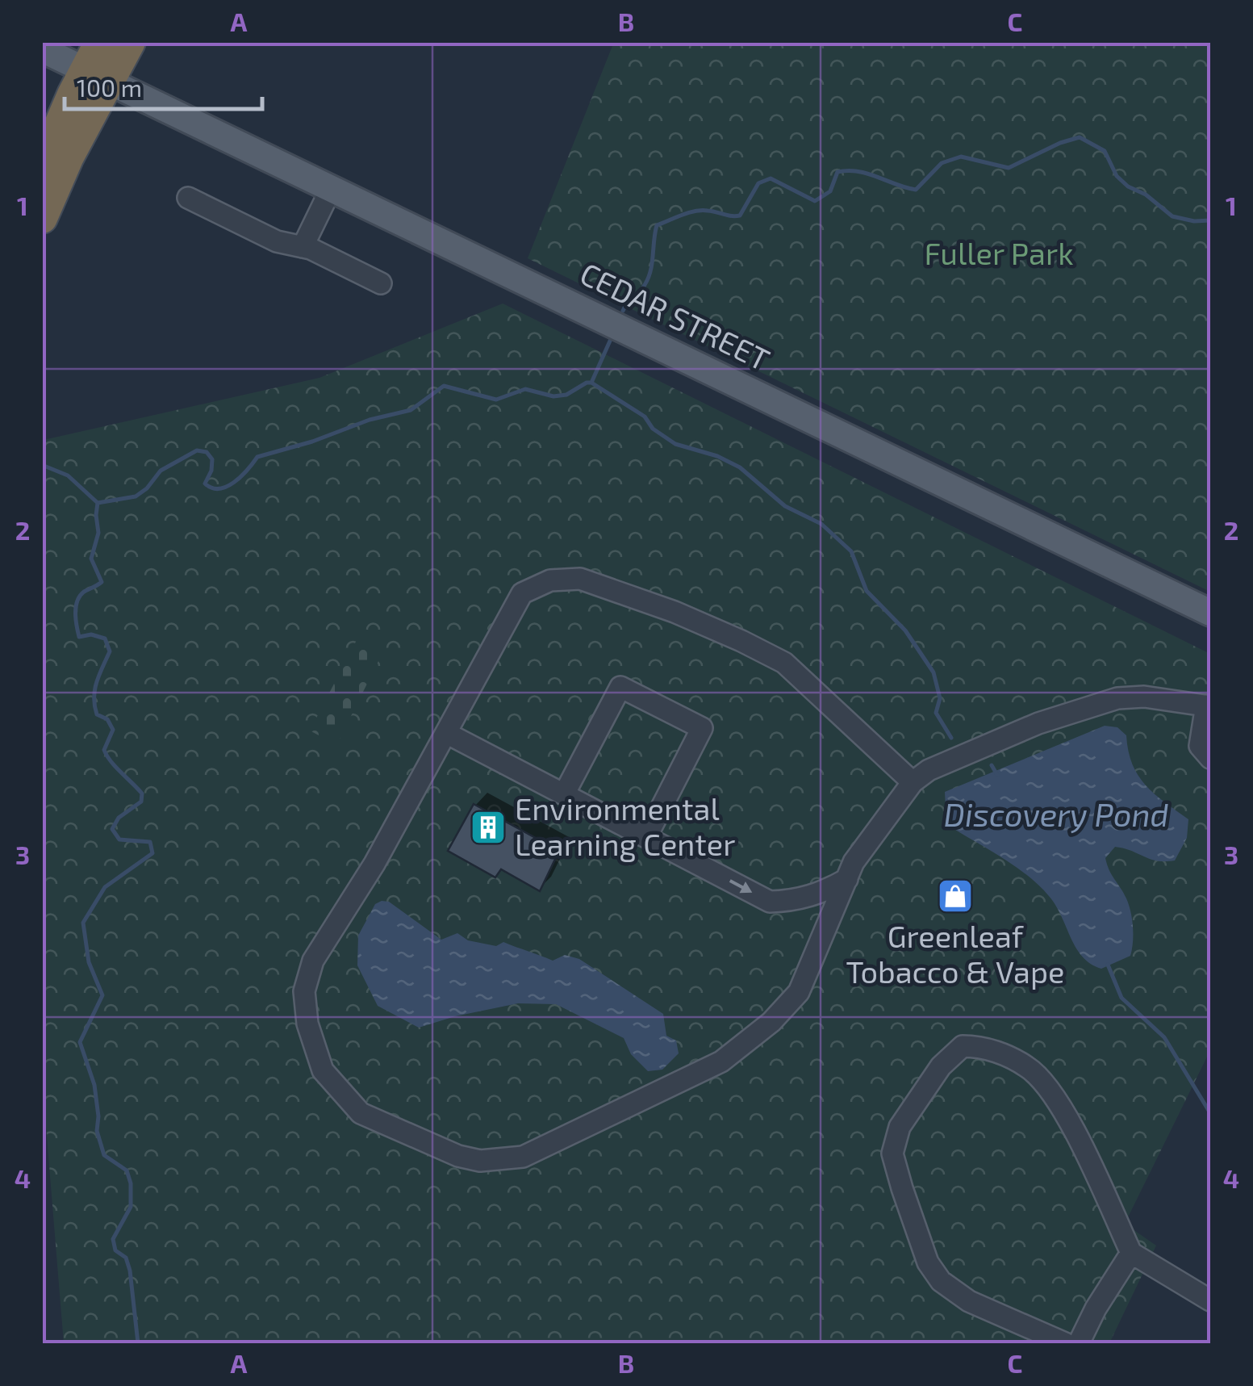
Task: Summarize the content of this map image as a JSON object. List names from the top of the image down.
{
  "streets": {
    "main road": ["CEDAR STREET"]
  },
  "water": ["Discovery Pond"],
  "parks": ["Fuller Park"],
  "places": {
    "building": ["Environmental Learning Center"],
    "shop": ["Greenleaf Tobacco & Vape"]
  },
  "scale_bar": "100 m",
  "grid": {
    "columns": ["A", "B", "C"],
    "rows": [
      "1",
      "2",
      "3",
      "4"
    ]
  }
}
